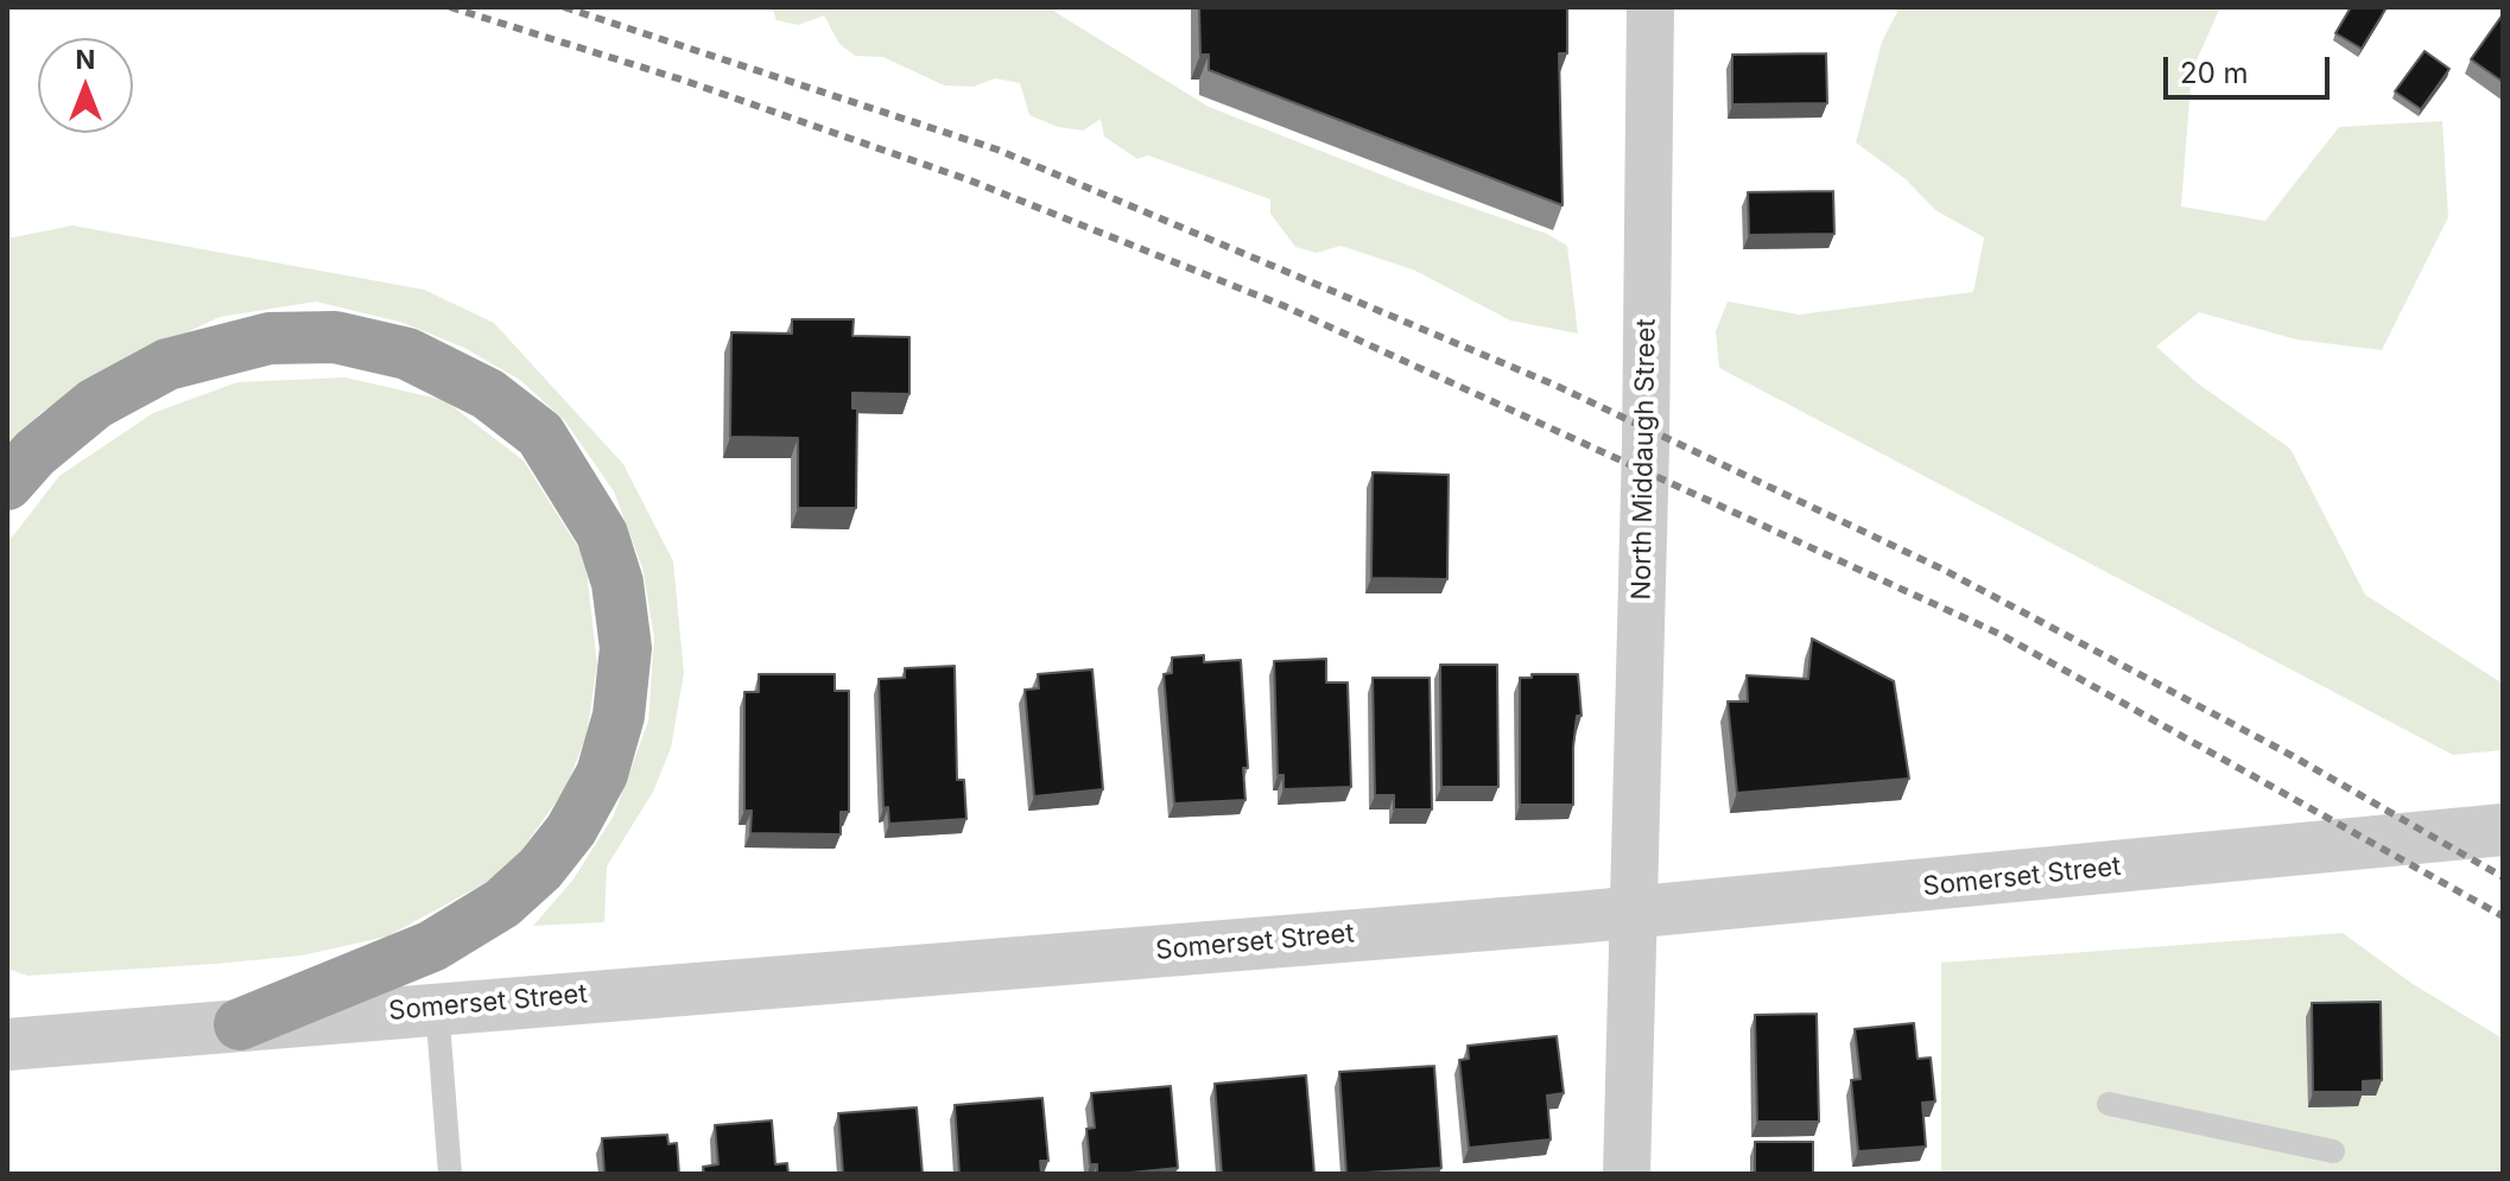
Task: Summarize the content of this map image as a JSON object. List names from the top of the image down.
{
  "streets": {
    "street": ["North Middaugh Street", "Somerset Street"]
  },
  "crossings": [
    ["North Middaugh Street", "Somerset Street"]
  ],
  "scale_bar": "20 m",
  "north": "top"
}
